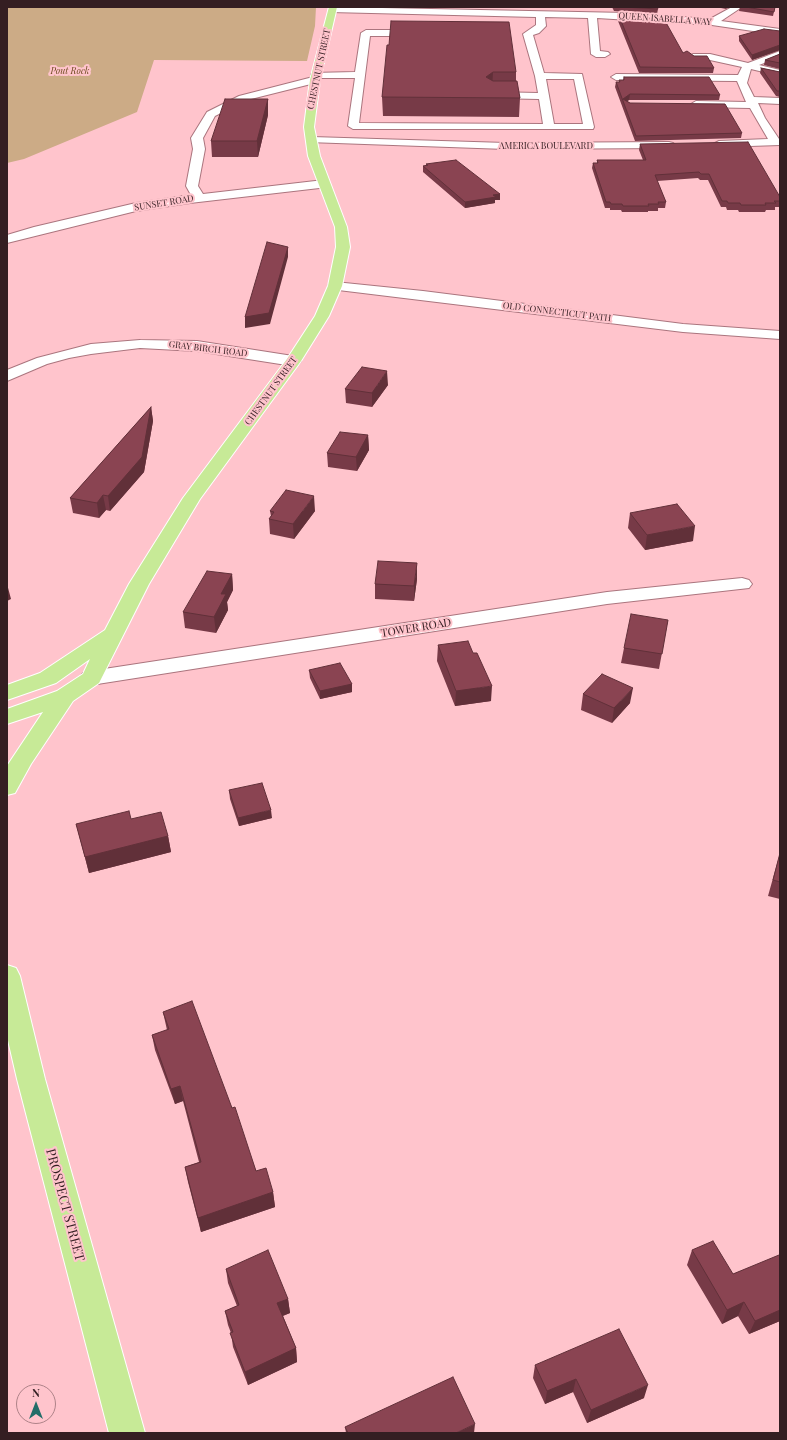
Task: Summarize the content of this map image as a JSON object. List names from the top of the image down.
{
  "streets": {
    "main road": ["CHESTNUT STREET", "PROSPECT STREET"],
    "street": [
      "QUEEN ISABELLA WAY",
      "AMERICA BOULEVARD",
      "SUNSET ROAD",
      "OLD CONNECTICUT PATH",
      "GRAY BIRCH ROAD",
      "TOWER ROAD"
    ]
  },
  "crossings": [
    ["QUEEN ISABELLA WAY", "CHESTNUT STREET"],
    ["CHESTNUT STREET", "AMERICA BOULEVARD"],
    ["CHESTNUT STREET", "SUNSET ROAD"],
    ["CHESTNUT STREET", "OLD CONNECTICUT PATH"],
    ["CHESTNUT STREET", "GRAY BIRCH ROAD"]
  ],
  "parks": ["Pout Rock"],
  "north": "top"
}
